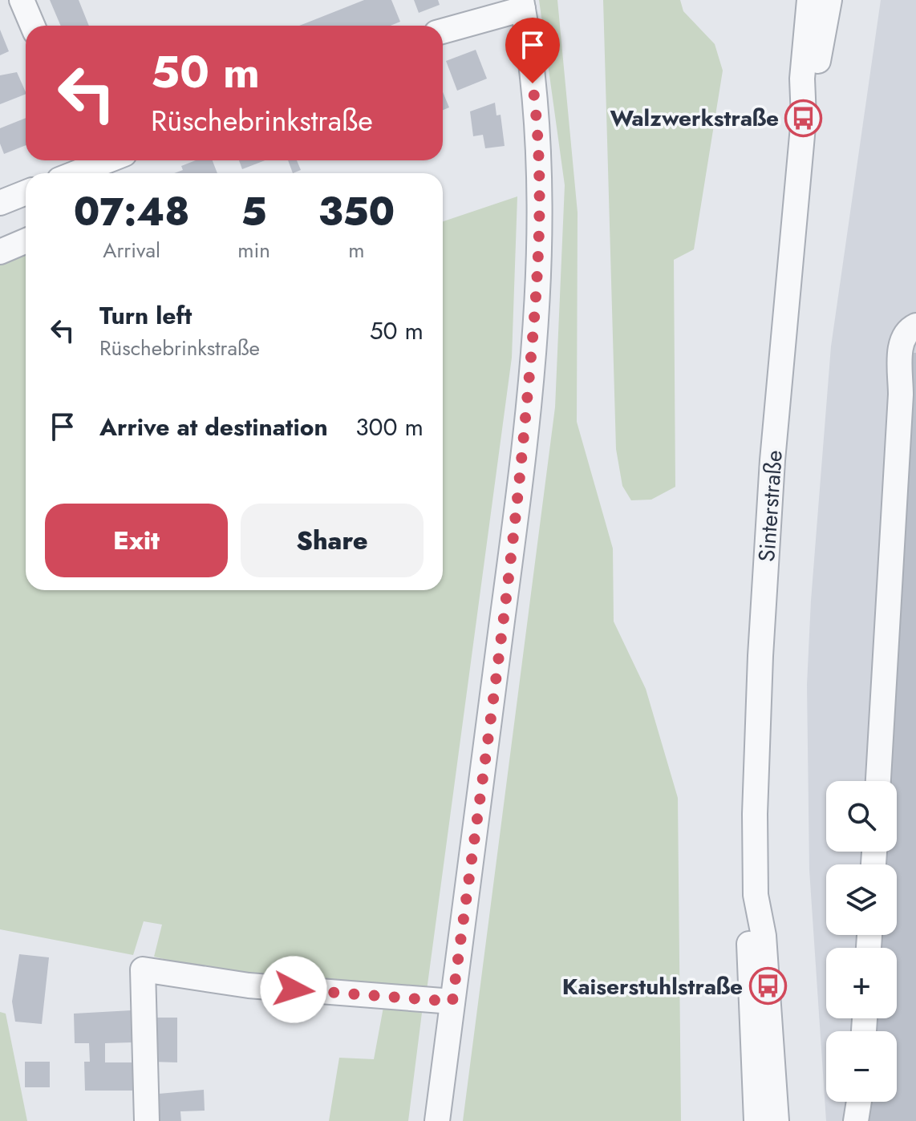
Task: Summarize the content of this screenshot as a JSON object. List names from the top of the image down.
{
  "streets": {
    "street": ["Sinterstraße"]
  },
  "places": {
    "bus stop": ["Walzwerkstraße", "Kaiserstuhlstraße"]
  },
  "page": {
    "turn": ["50 m", "Rüschebrinkstraße"],
    "eta": [
      "07:48",
      "Arrival",
      "5",
      "min",
      "350",
      "m"
    ],
    "list": [
      {
        "name": "Turn left",
        "note": "Rüschebrinkstraße",
        "value": "50 m"
      },
      {
        "name": "Arrive at destination",
        "value": "300 m"
      }
    ],
    "buttons": ["Exit", "Share"],
    "map_buttons": ["+", "−"]
  }
}
